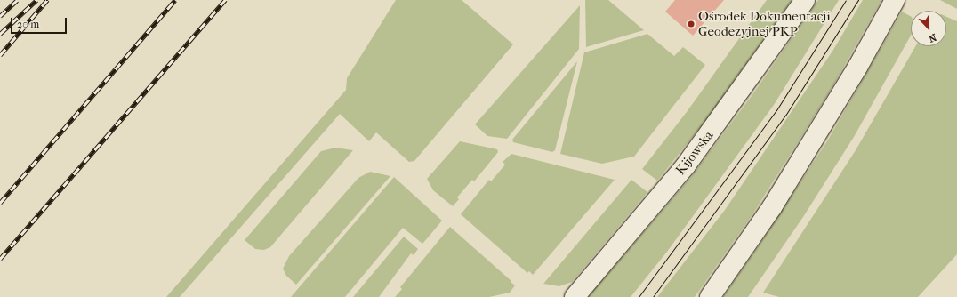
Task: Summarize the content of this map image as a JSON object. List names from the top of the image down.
{
  "streets": {
    "street": ["Kijowska"]
  },
  "places": ["Ośrodek Dokumentacji Geodezyjnej PKP"],
  "scale_bar": "20 m",
  "north": "bottom"
}
